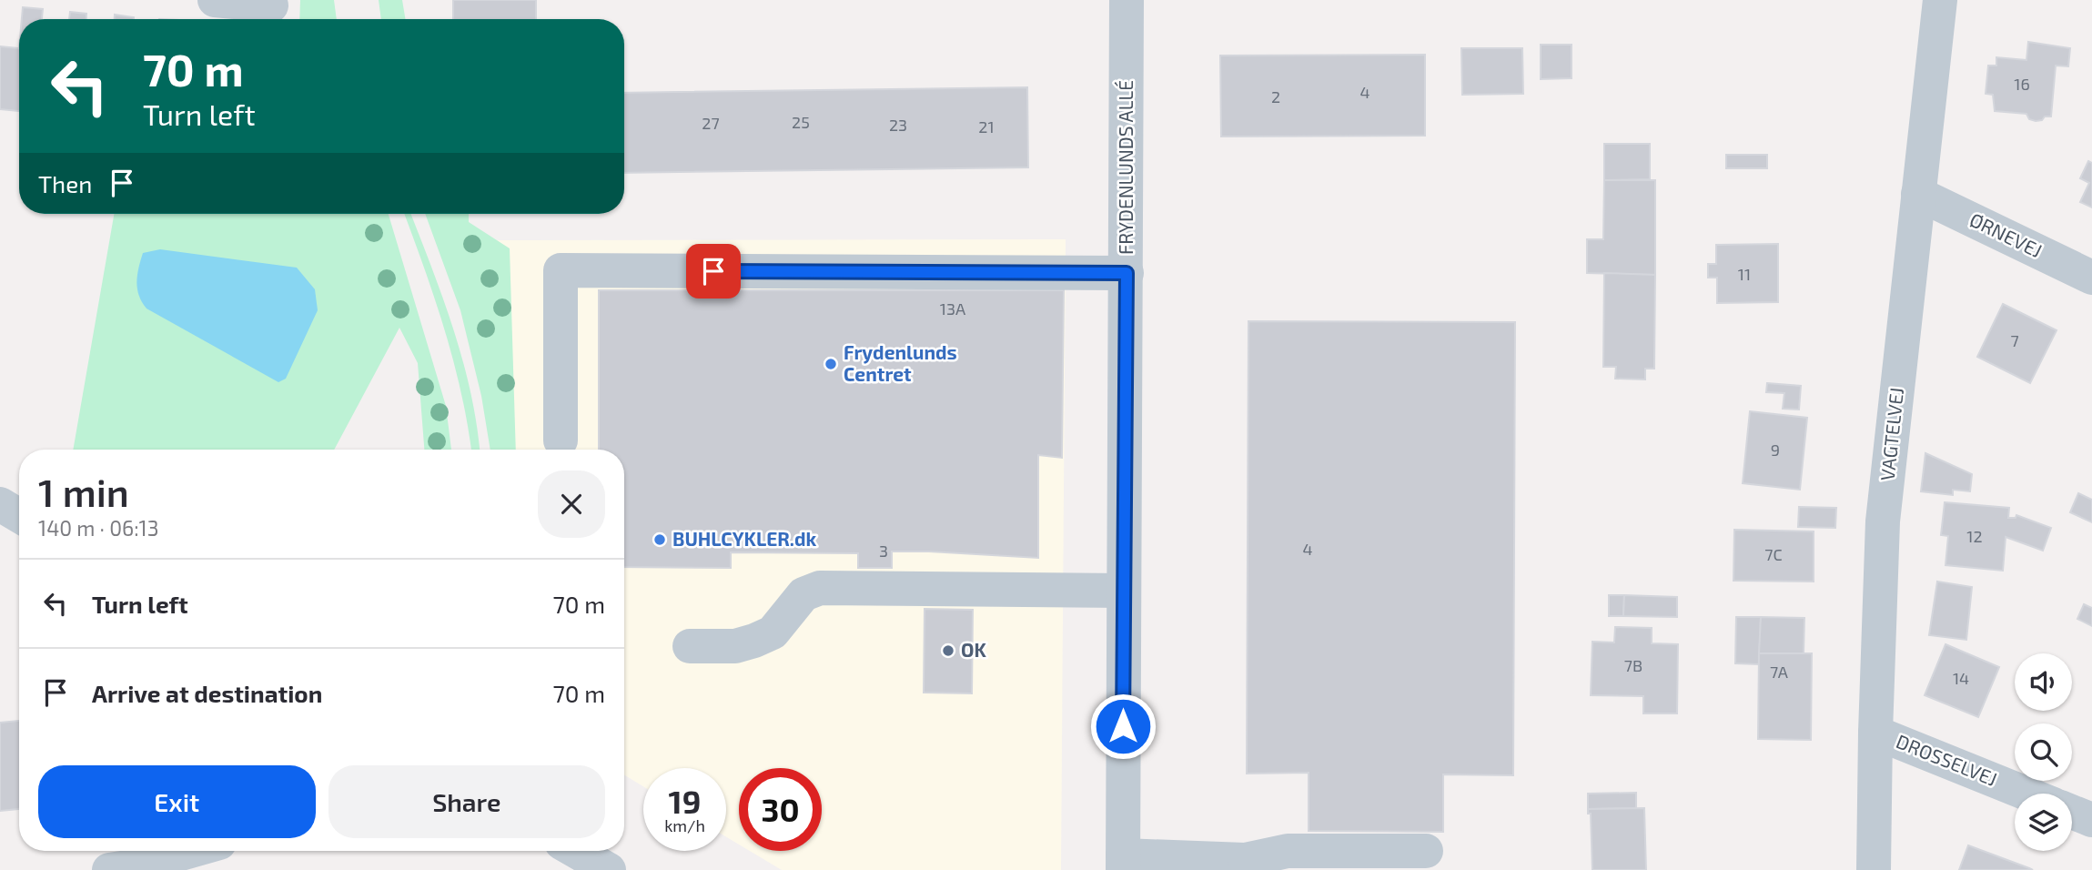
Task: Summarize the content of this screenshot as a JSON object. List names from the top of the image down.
{
  "streets": {
    "street": [
      "FRYDENLUNDS ALLÉ",
      "ØRNEVEJ",
      "VAGTELVEJ",
      "DROSSELVEJ"
    ]
  },
  "crossings": [
    ["ØRNEVEJ", "VAGTELVEJ"],
    ["VAGTELVEJ", "DROSSELVEJ"]
  ],
  "places": ["Frydenlunds Centret", "BUHLCYKLER.dk", "OK"],
  "house_numbers": [
    "16",
    "4",
    "2",
    "25",
    "27",
    "23",
    "21",
    "11",
    "13A",
    "7",
    "9",
    "12",
    "4",
    "3",
    "7C",
    "7B",
    "7A",
    "14"
  ],
  "page": {
    "turn": ["70 m", "Turn left"],
    "then": "Then",
    "heading": ["1 min", "140 m · 06:13"],
    "list": [
      {
        "name": "Turn left",
        "value": "70 m"
      },
      {
        "name": "Arrive at destination",
        "value": "70 m"
      }
    ],
    "buttons": ["Exit", "Share"],
    "speed": "19 km/h",
    "limit": "30"
  }
}
